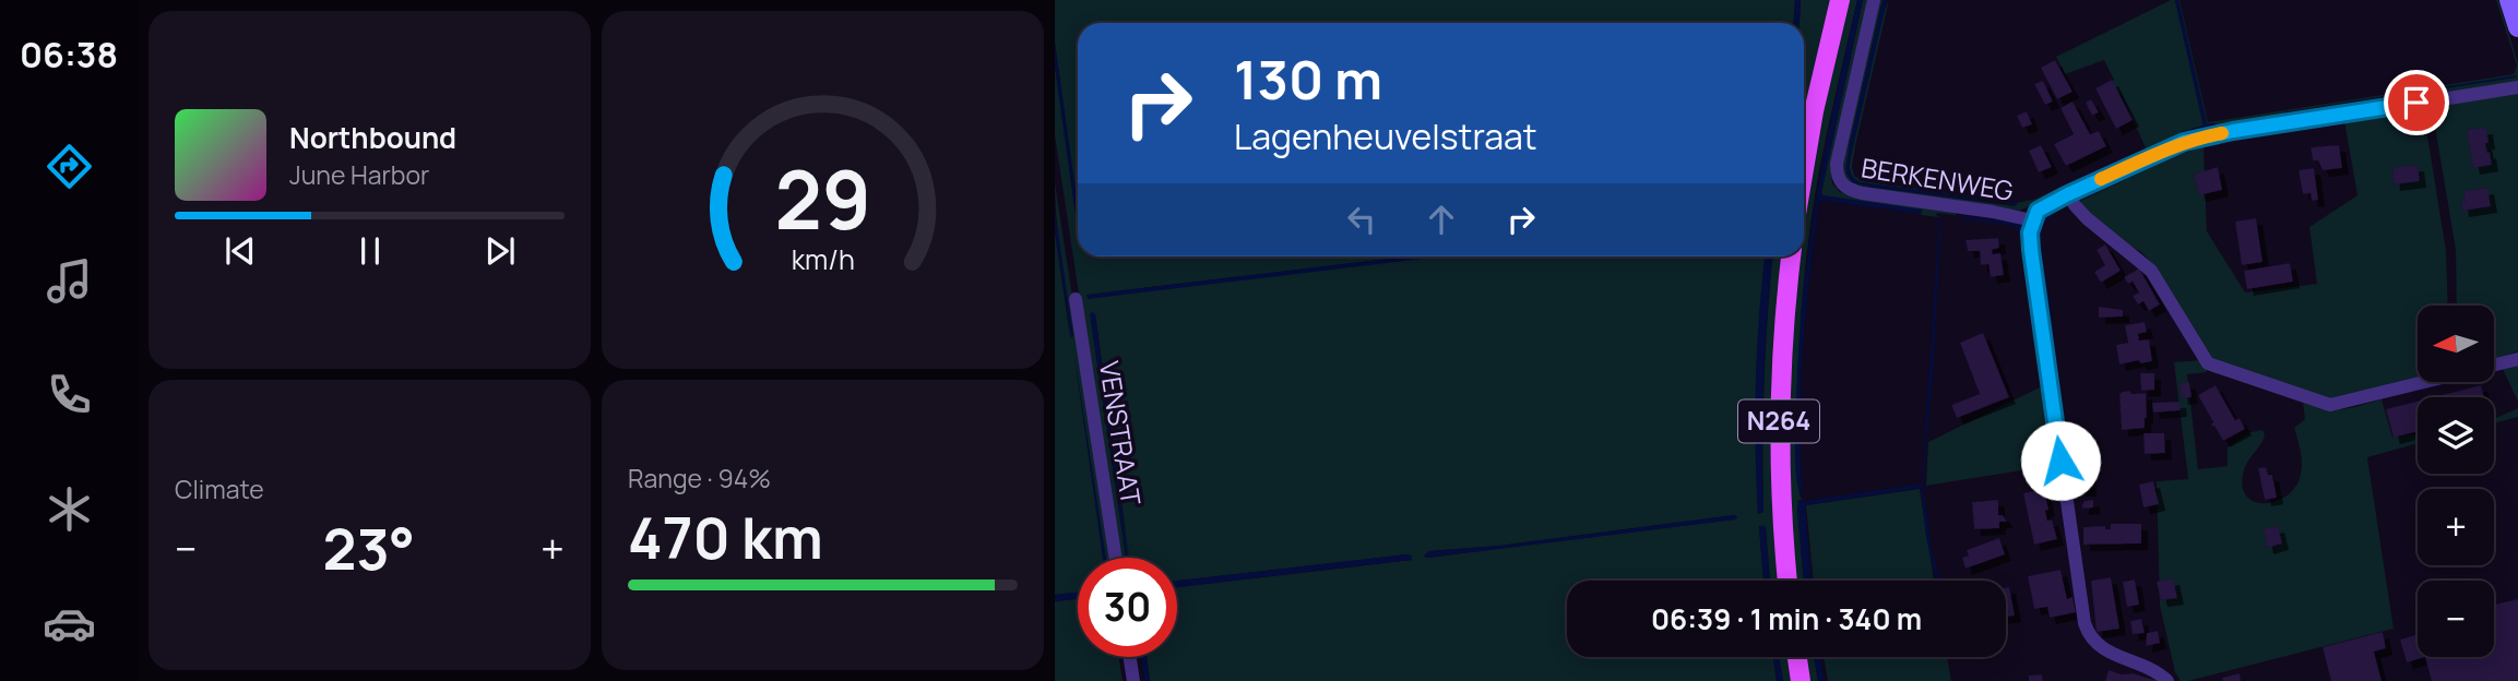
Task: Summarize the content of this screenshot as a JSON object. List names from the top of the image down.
{
  "streets": {
    "main road": ["N264"],
    "street": ["BERKENWEG", "VENSTRAAT"]
  },
  "north": "left",
  "page": {
    "tabs": "06:38",
    "turn": ["130 m", "Lagenheuvelstraat"],
    "song": ["Northbound", "June Harbor"],
    "map_buttons": ["+", "−"],
    "tile": [
      "Climate",
      ["Range · 94%", "470 km"]
    ],
    "heat": ["−", "23°", "+"],
    "limit": "30",
    "trip": "06:39 · 1 min · 340 m",
    "gauge": ["29", "km/h"]
  }
}
